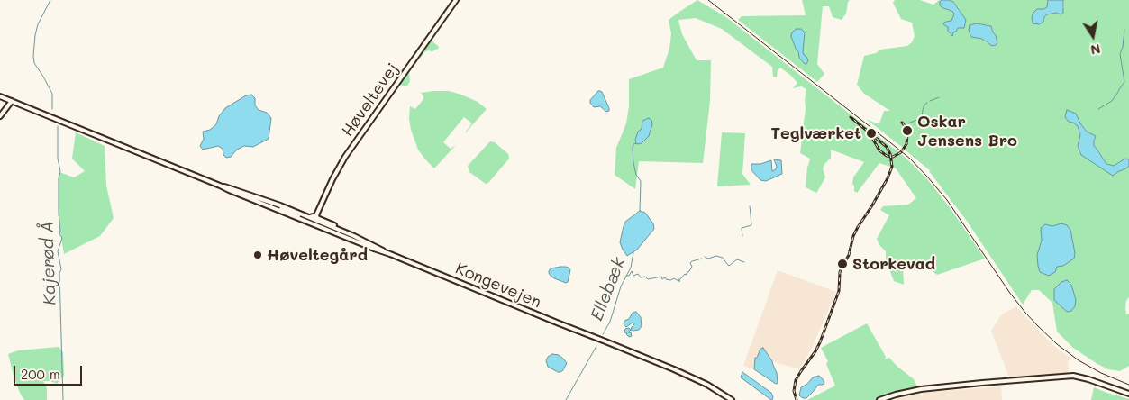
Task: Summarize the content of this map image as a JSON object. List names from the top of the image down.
{
  "streets": {
    "main road": ["Høveltevej", "Kongevejen"]
  },
  "crossings": [
    ["Høveltevej", "Kongevejen"]
  ],
  "water": ["Kajerød Å", "Ellebæk"],
  "places": [
    "Oskar Jensens Bro",
    "Teglværket",
    "Høveltegård",
    "Storkevad"
  ],
  "scale_bar": "200 m",
  "north": "bottom"
}
